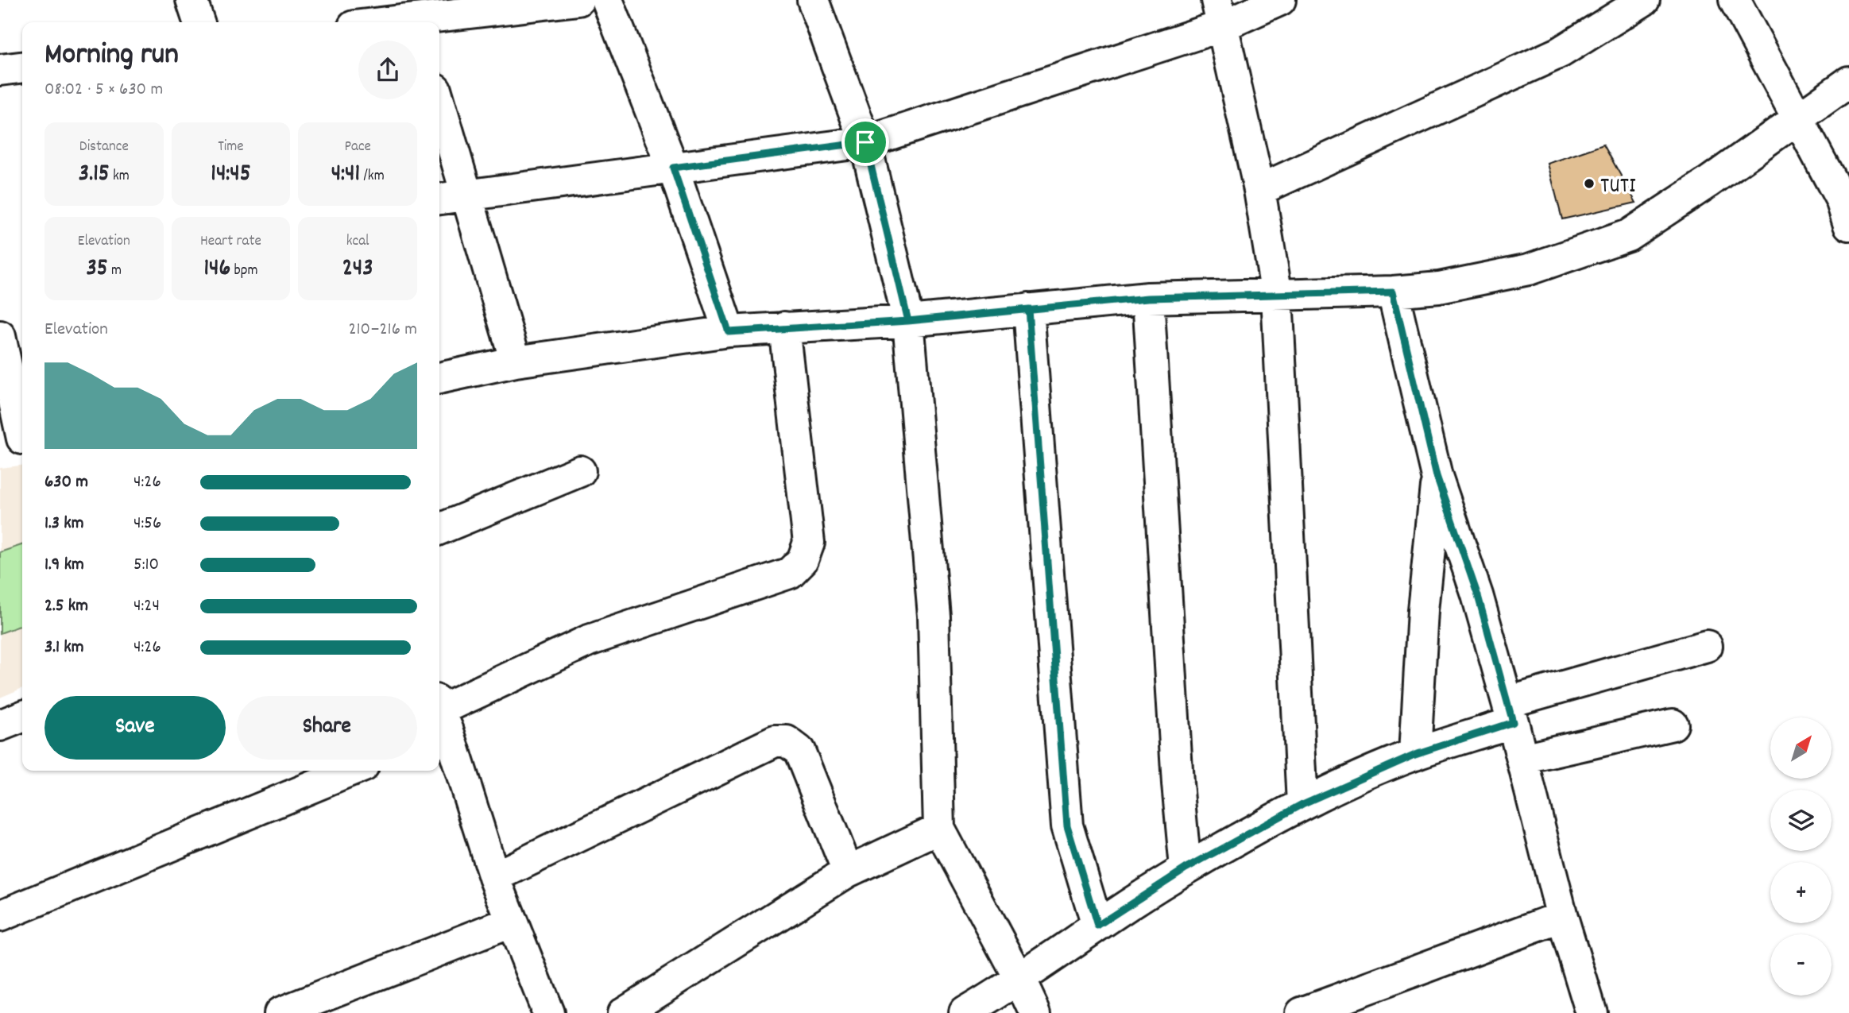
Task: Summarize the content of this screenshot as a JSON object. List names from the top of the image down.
{
  "places": ["TUTI"],
  "north": "top right",
  "page": {
    "heading": ["Morning run", "08:02 · 5 × 630 m"],
    "stats": [
      ["Distance", "3.15 km"],
      ["Time", "14:45"],
      ["Pace", "4:41 /km"],
      ["Elevation", "35 m"],
      ["Heart rate", "146 bpm"],
      ["kcal", "243"]
    ],
    "chart": ["Elevation", "210–216 m"],
    "list": [
      {
        "name": "630 m",
        "note": "4:26"
      },
      {
        "name": "1.3 km",
        "note": "4:56"
      },
      {
        "name": "1.9 km",
        "note": "5:10"
      },
      {
        "name": "2.5 km",
        "note": "4:24"
      },
      {
        "name": "3.1 km",
        "note": "4:26"
      }
    ],
    "buttons": ["Save", "Share"],
    "map_buttons": ["+", "−"]
  }
}
